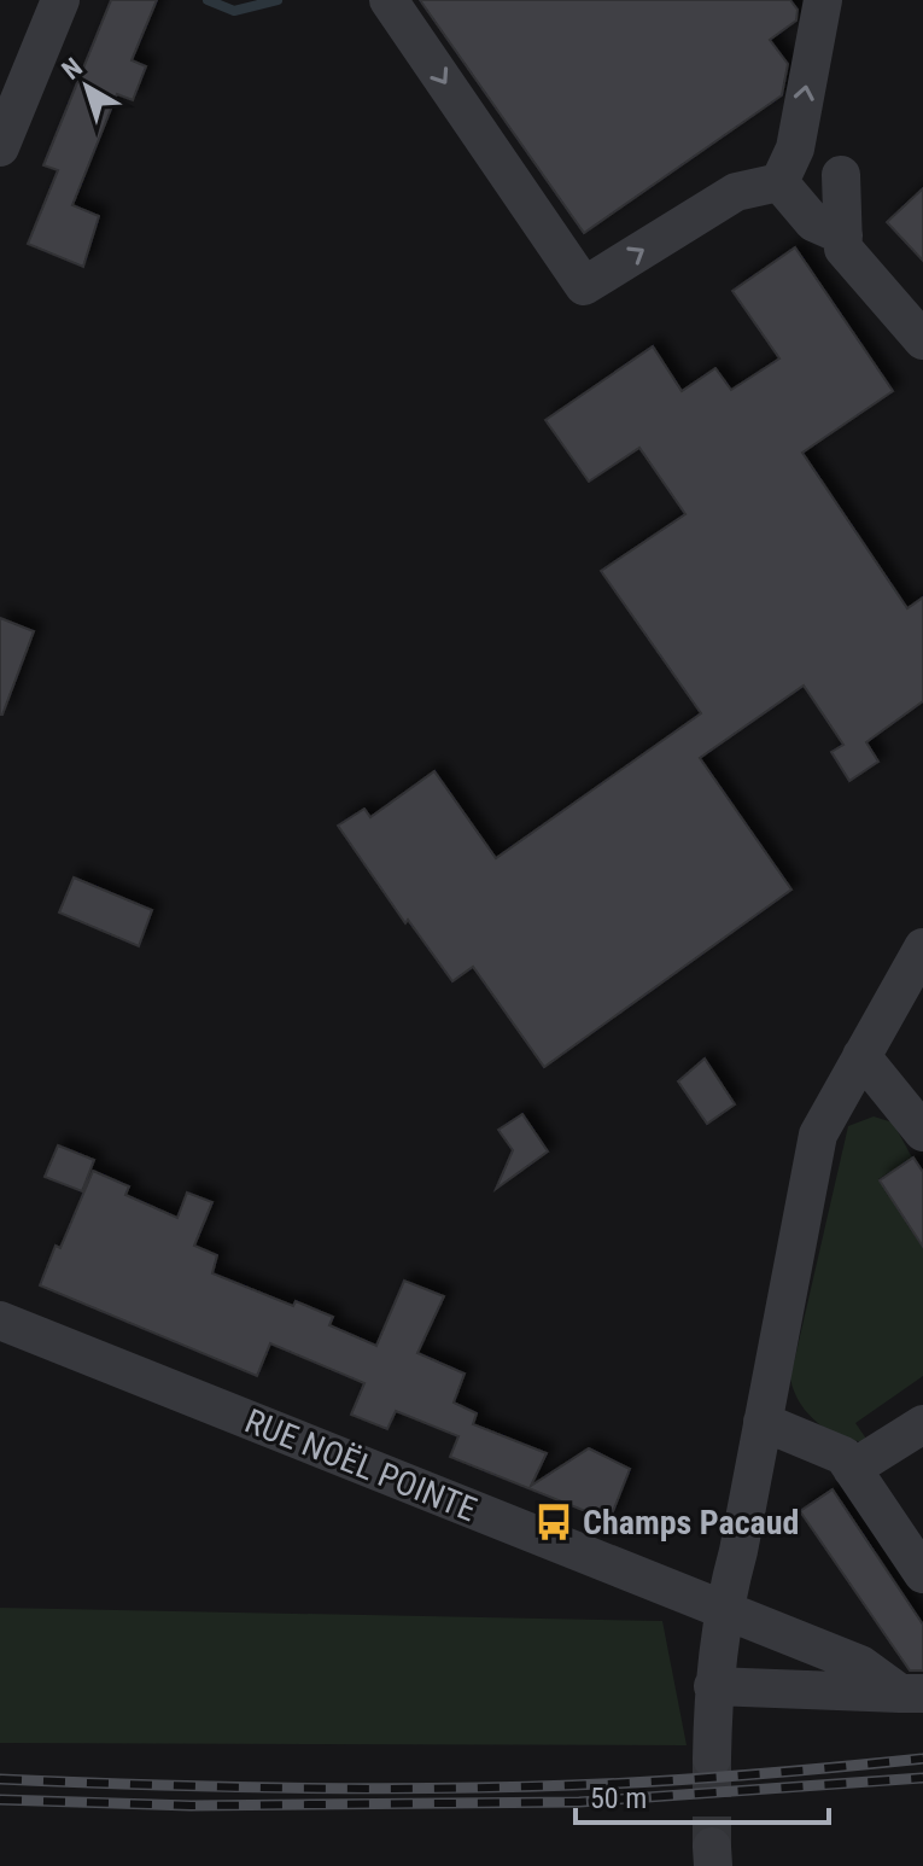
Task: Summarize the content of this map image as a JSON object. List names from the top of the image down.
{
  "streets": {
    "street": ["RUE NOËL POINTE"]
  },
  "places": {
    "bus stop": ["Champs Pacaud"]
  },
  "scale_bar": "50 m",
  "north": "top left"
}
